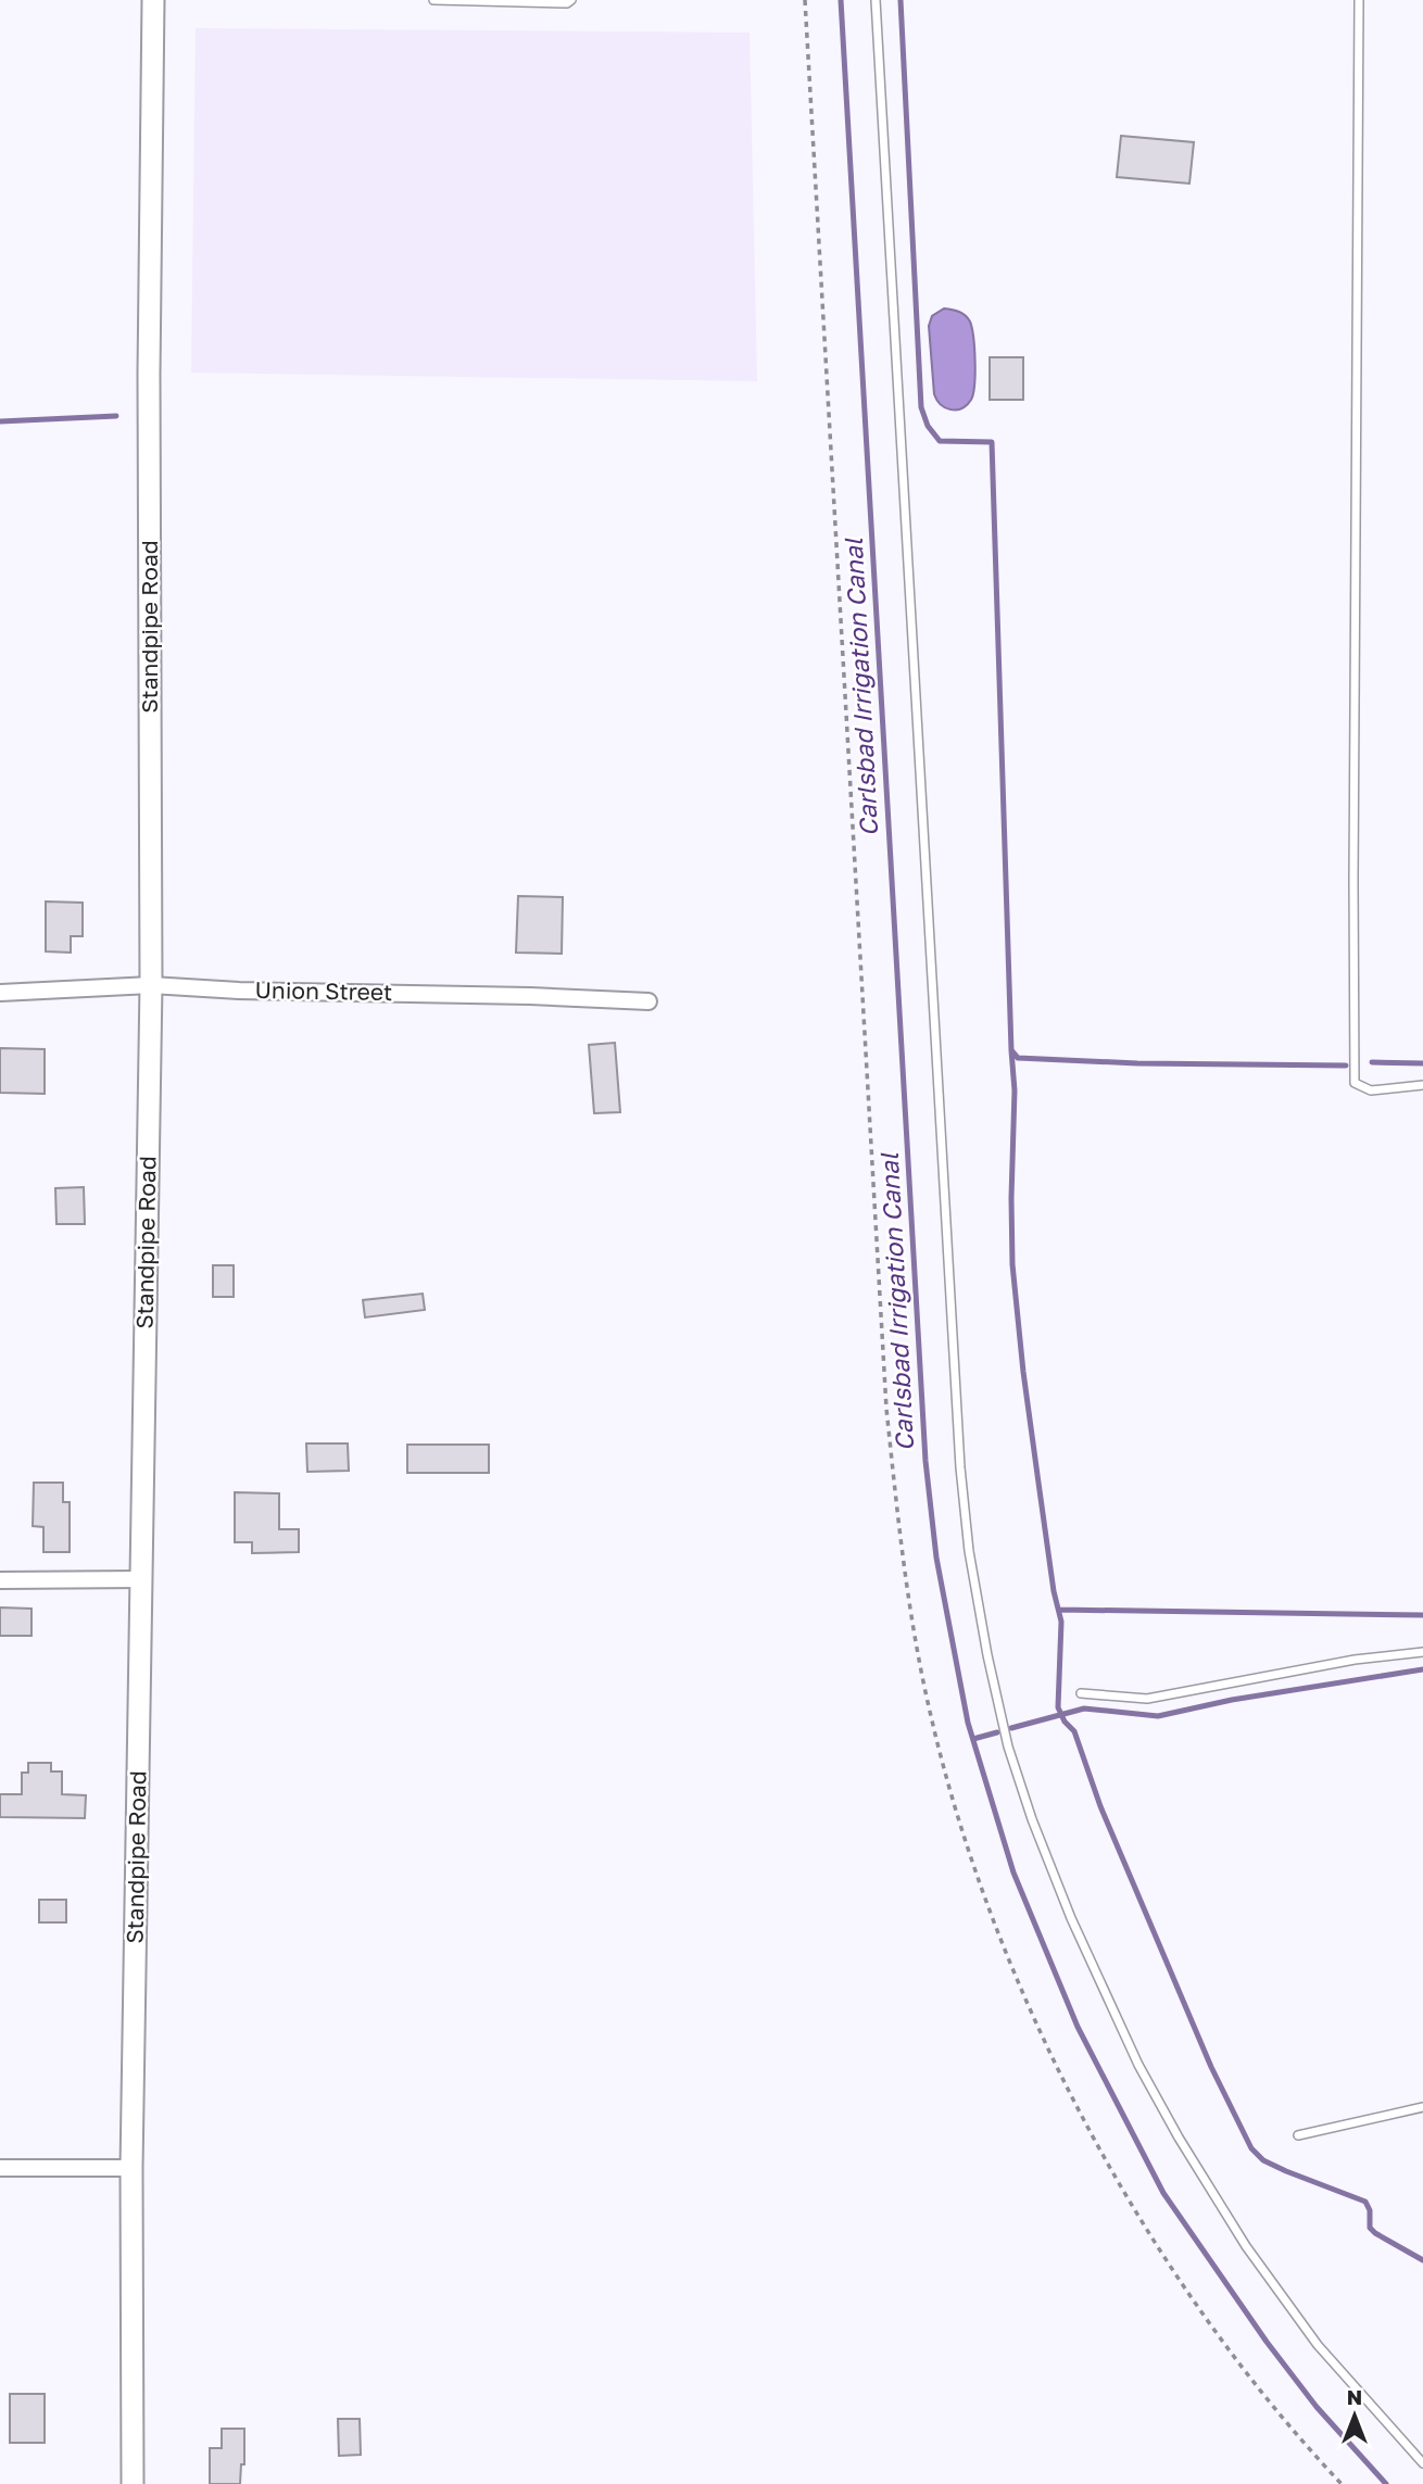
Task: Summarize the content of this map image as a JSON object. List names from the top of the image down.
{
  "streets": {
    "street": ["Standpipe Road", "Union Street"]
  },
  "crossings": [
    ["Standpipe Road", "Union Street"]
  ],
  "water": ["Carlsbad Irrigation Canal"],
  "north": "top"
}
